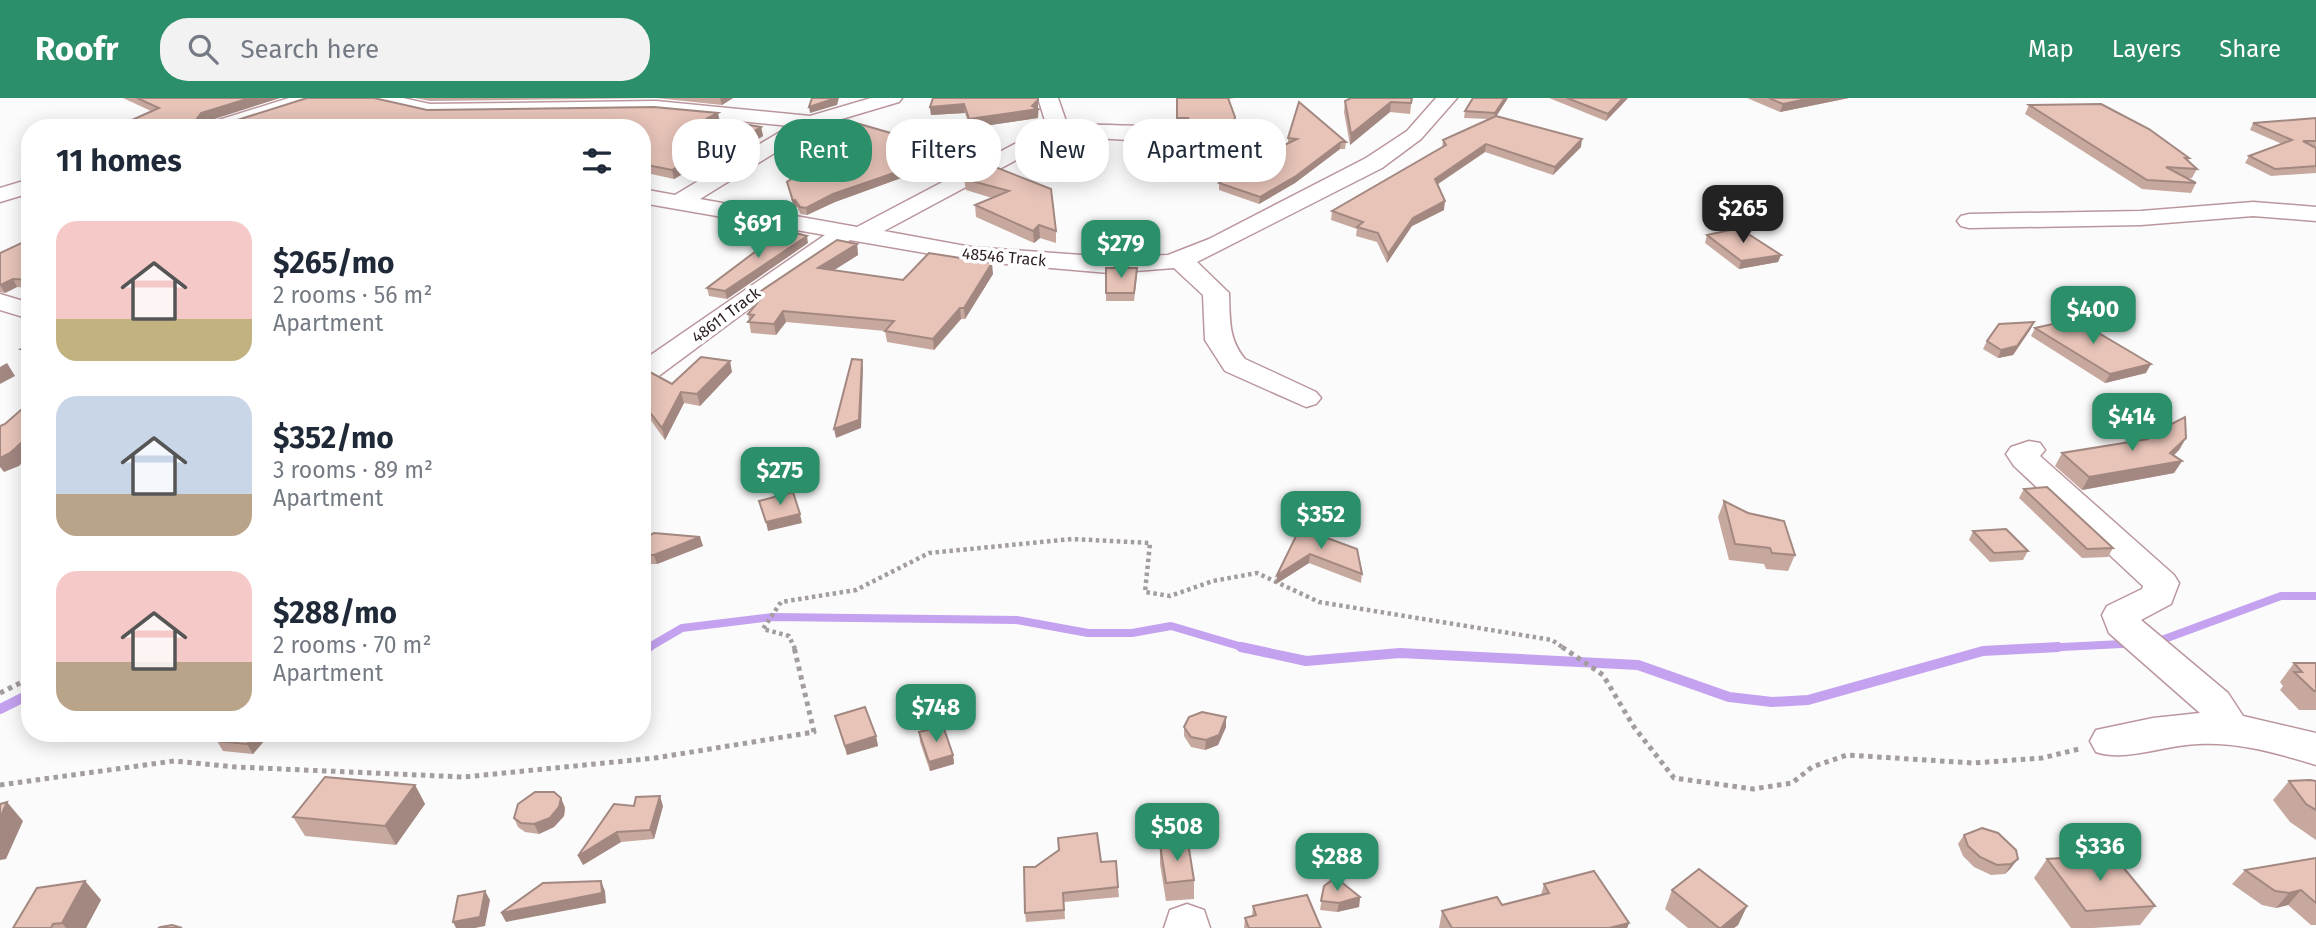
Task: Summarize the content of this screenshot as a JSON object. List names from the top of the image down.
{
  "streets": {
    "street": ["48546 Track", "48611 Track"]
  },
  "crossings": [
    ["48546 Track", "48611 Track"]
  ],
  "page": {
    "header": "Roofr",
    "search": "Search here",
    "nav": ["Map", "Layers", "Share"],
    "chip": [
      "Buy",
      "Rent",
      "Filters",
      "New",
      "Apartment"
    ],
    "heading": "11 homes",
    "price": [
      "$265",
      "$691",
      "$279",
      "$400",
      "$414",
      "$275",
      "$352",
      "$748",
      "$508",
      "$336",
      "$288"
    ],
    "list": [
      {
        "name": "$265/mo",
        "note": "2 rooms · 56 m² · Apartment"
      },
      {
        "name": "$352/mo",
        "note": "3 rooms · 89 m² · Apartment"
      },
      {
        "name": "$288/mo",
        "note": "2 rooms · 70 m² · Apartment"
      }
    ]
  }
}
